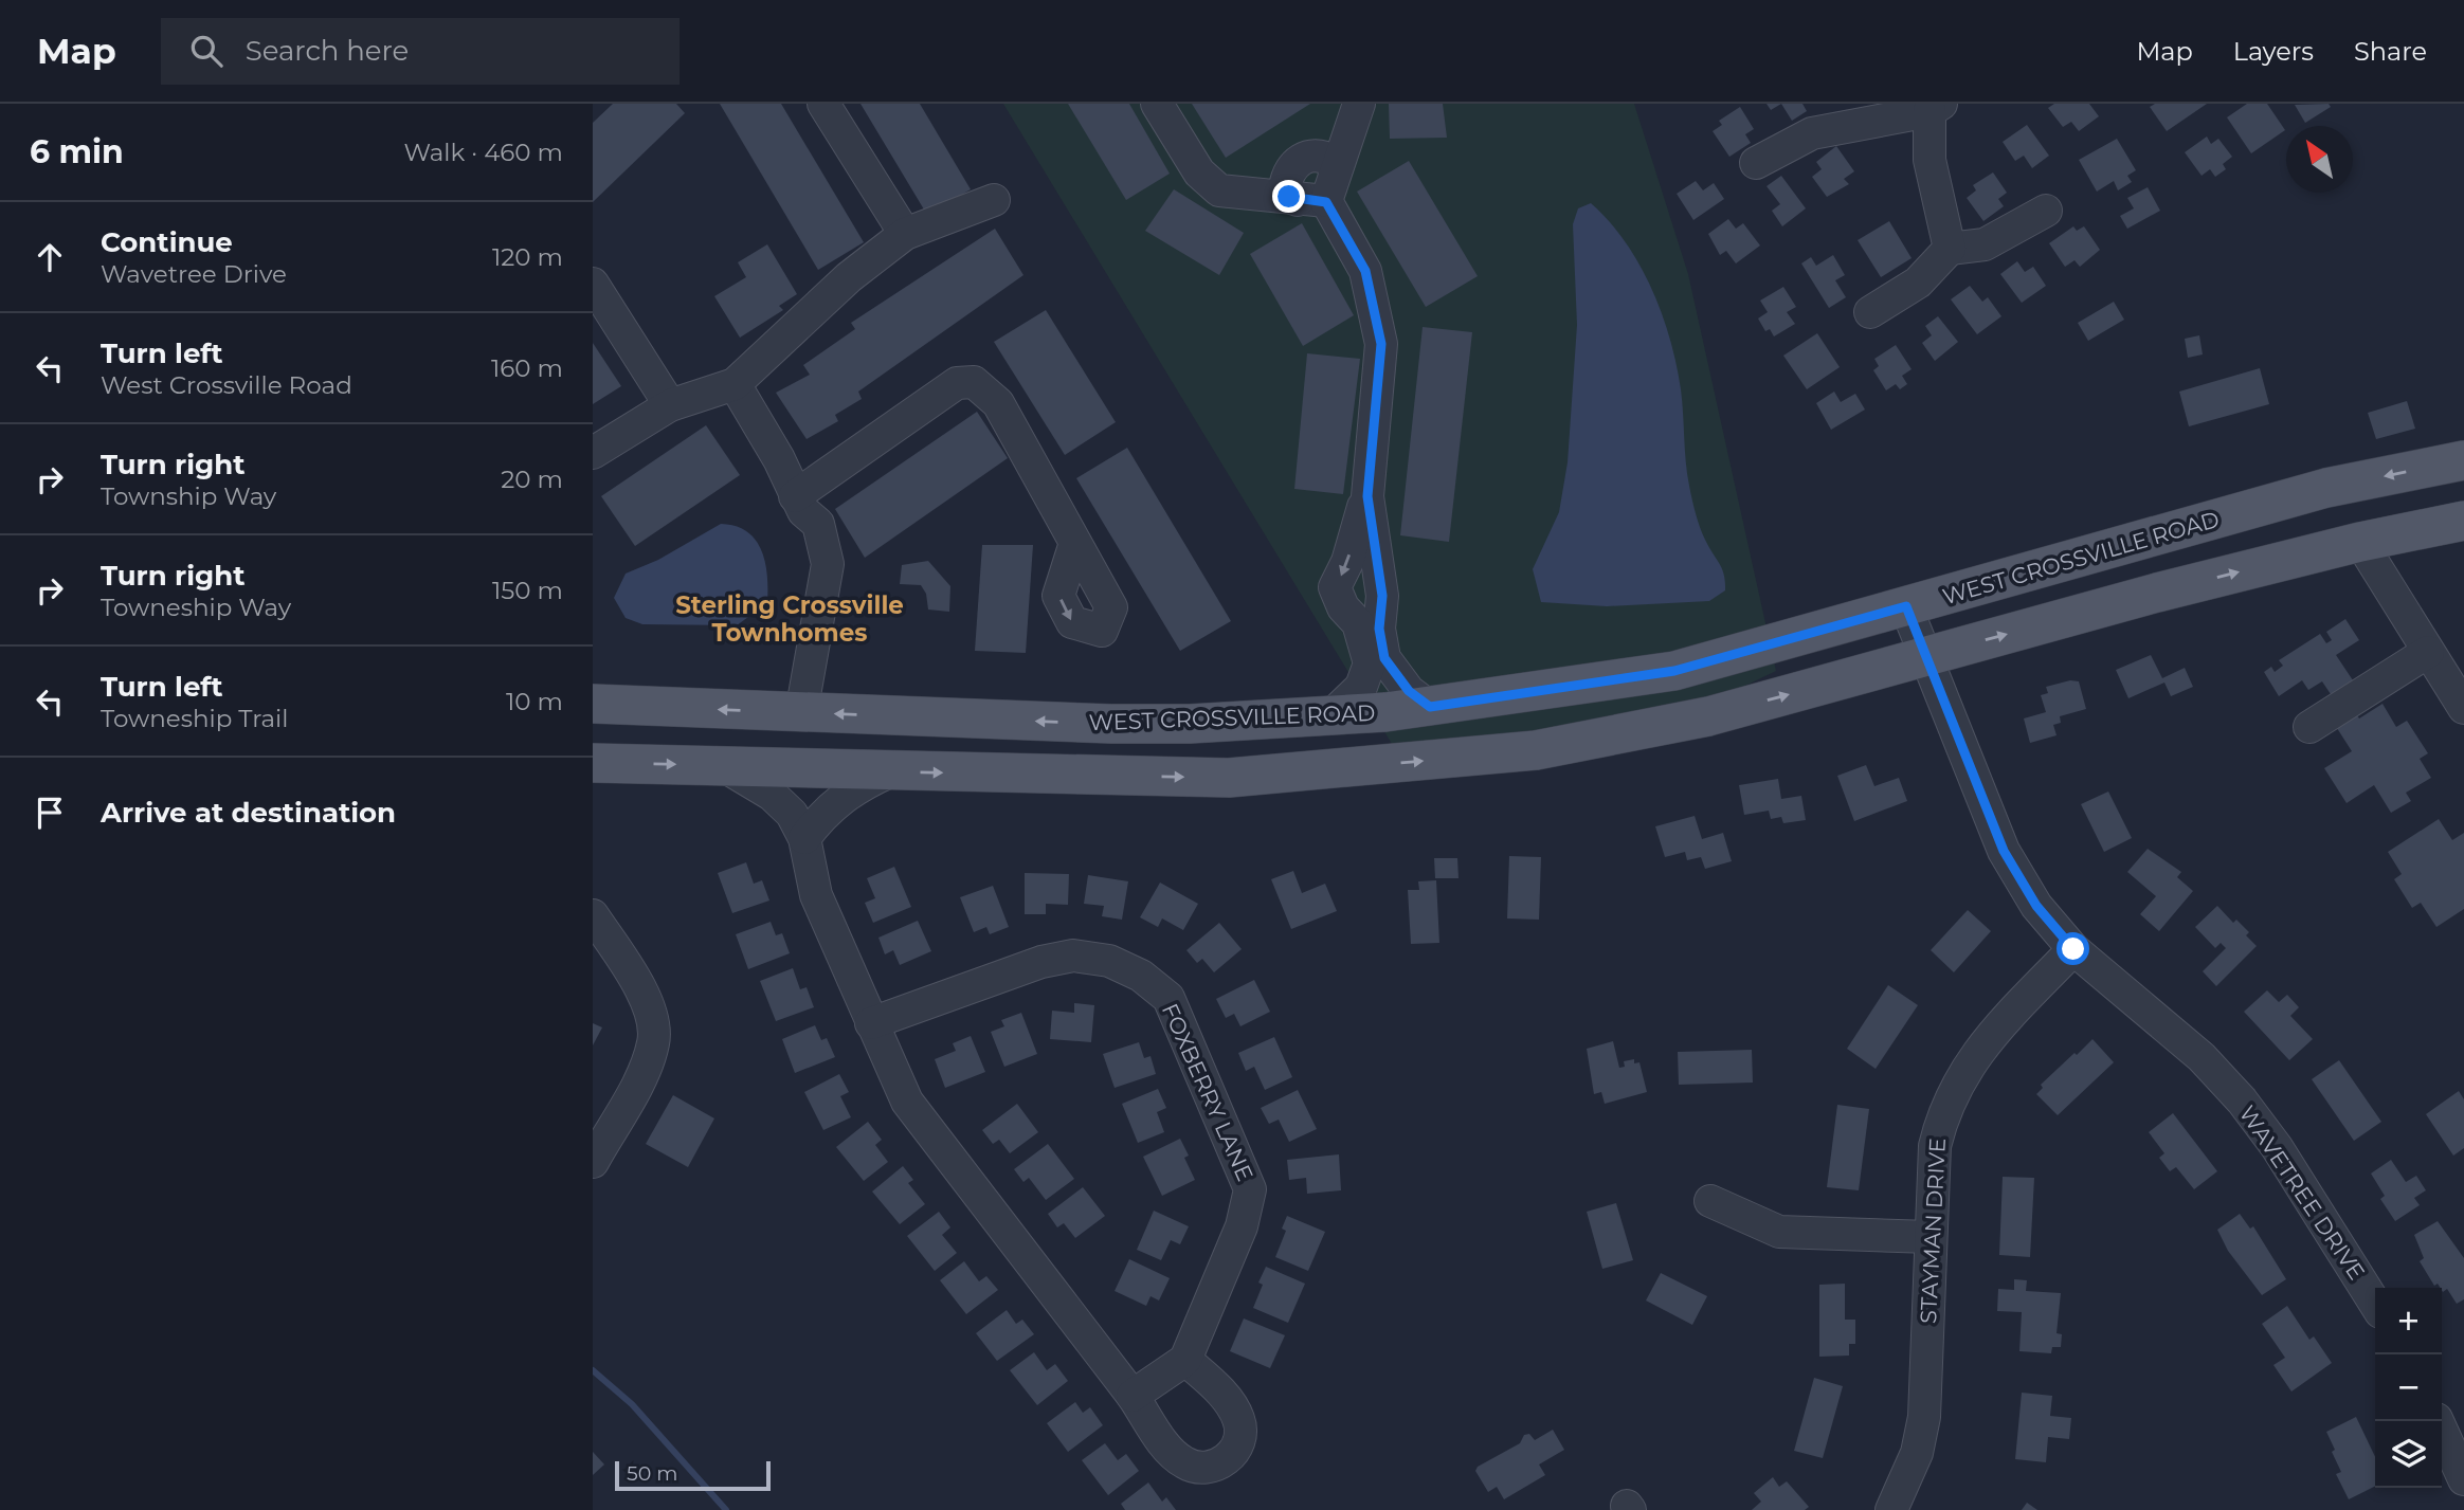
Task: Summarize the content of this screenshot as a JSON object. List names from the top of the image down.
{
  "streets": {
    "main road": ["WEST CROSSVILLE ROAD"],
    "street": ["FOXBERRY LANE", "WAVETREE DRIVE", "STAYMAN DRIVE"]
  },
  "crossings": [
    ["WEST CROSSVILLE ROAD", "WAVETREE DRIVE"],
    ["WAVETREE DRIVE", "STAYMAN DRIVE"]
  ],
  "districts": ["Sterling Crossville Townhomes"],
  "scale_bar": "50 m",
  "north": "top left",
  "page": {
    "header": "Map",
    "search": "Search here",
    "nav": ["Map", "Layers", "Share"],
    "heading": ["6 min", "Walk · 460 m"],
    "list": [
      ["Continue", "Wavetree Drive", "120 m"],
      ["Turn left", "West Crossville Road", "160 m"],
      ["Turn right", "Township Way", "20 m"],
      ["Turn right", "Towneship Way", "150 m"],
      ["Turn left", "Towneship Trail", "10 m"],
      "Arrive at destination"
    ],
    "map_buttons": ["+", "−"],
    "scale": "50 m"
  }
}
